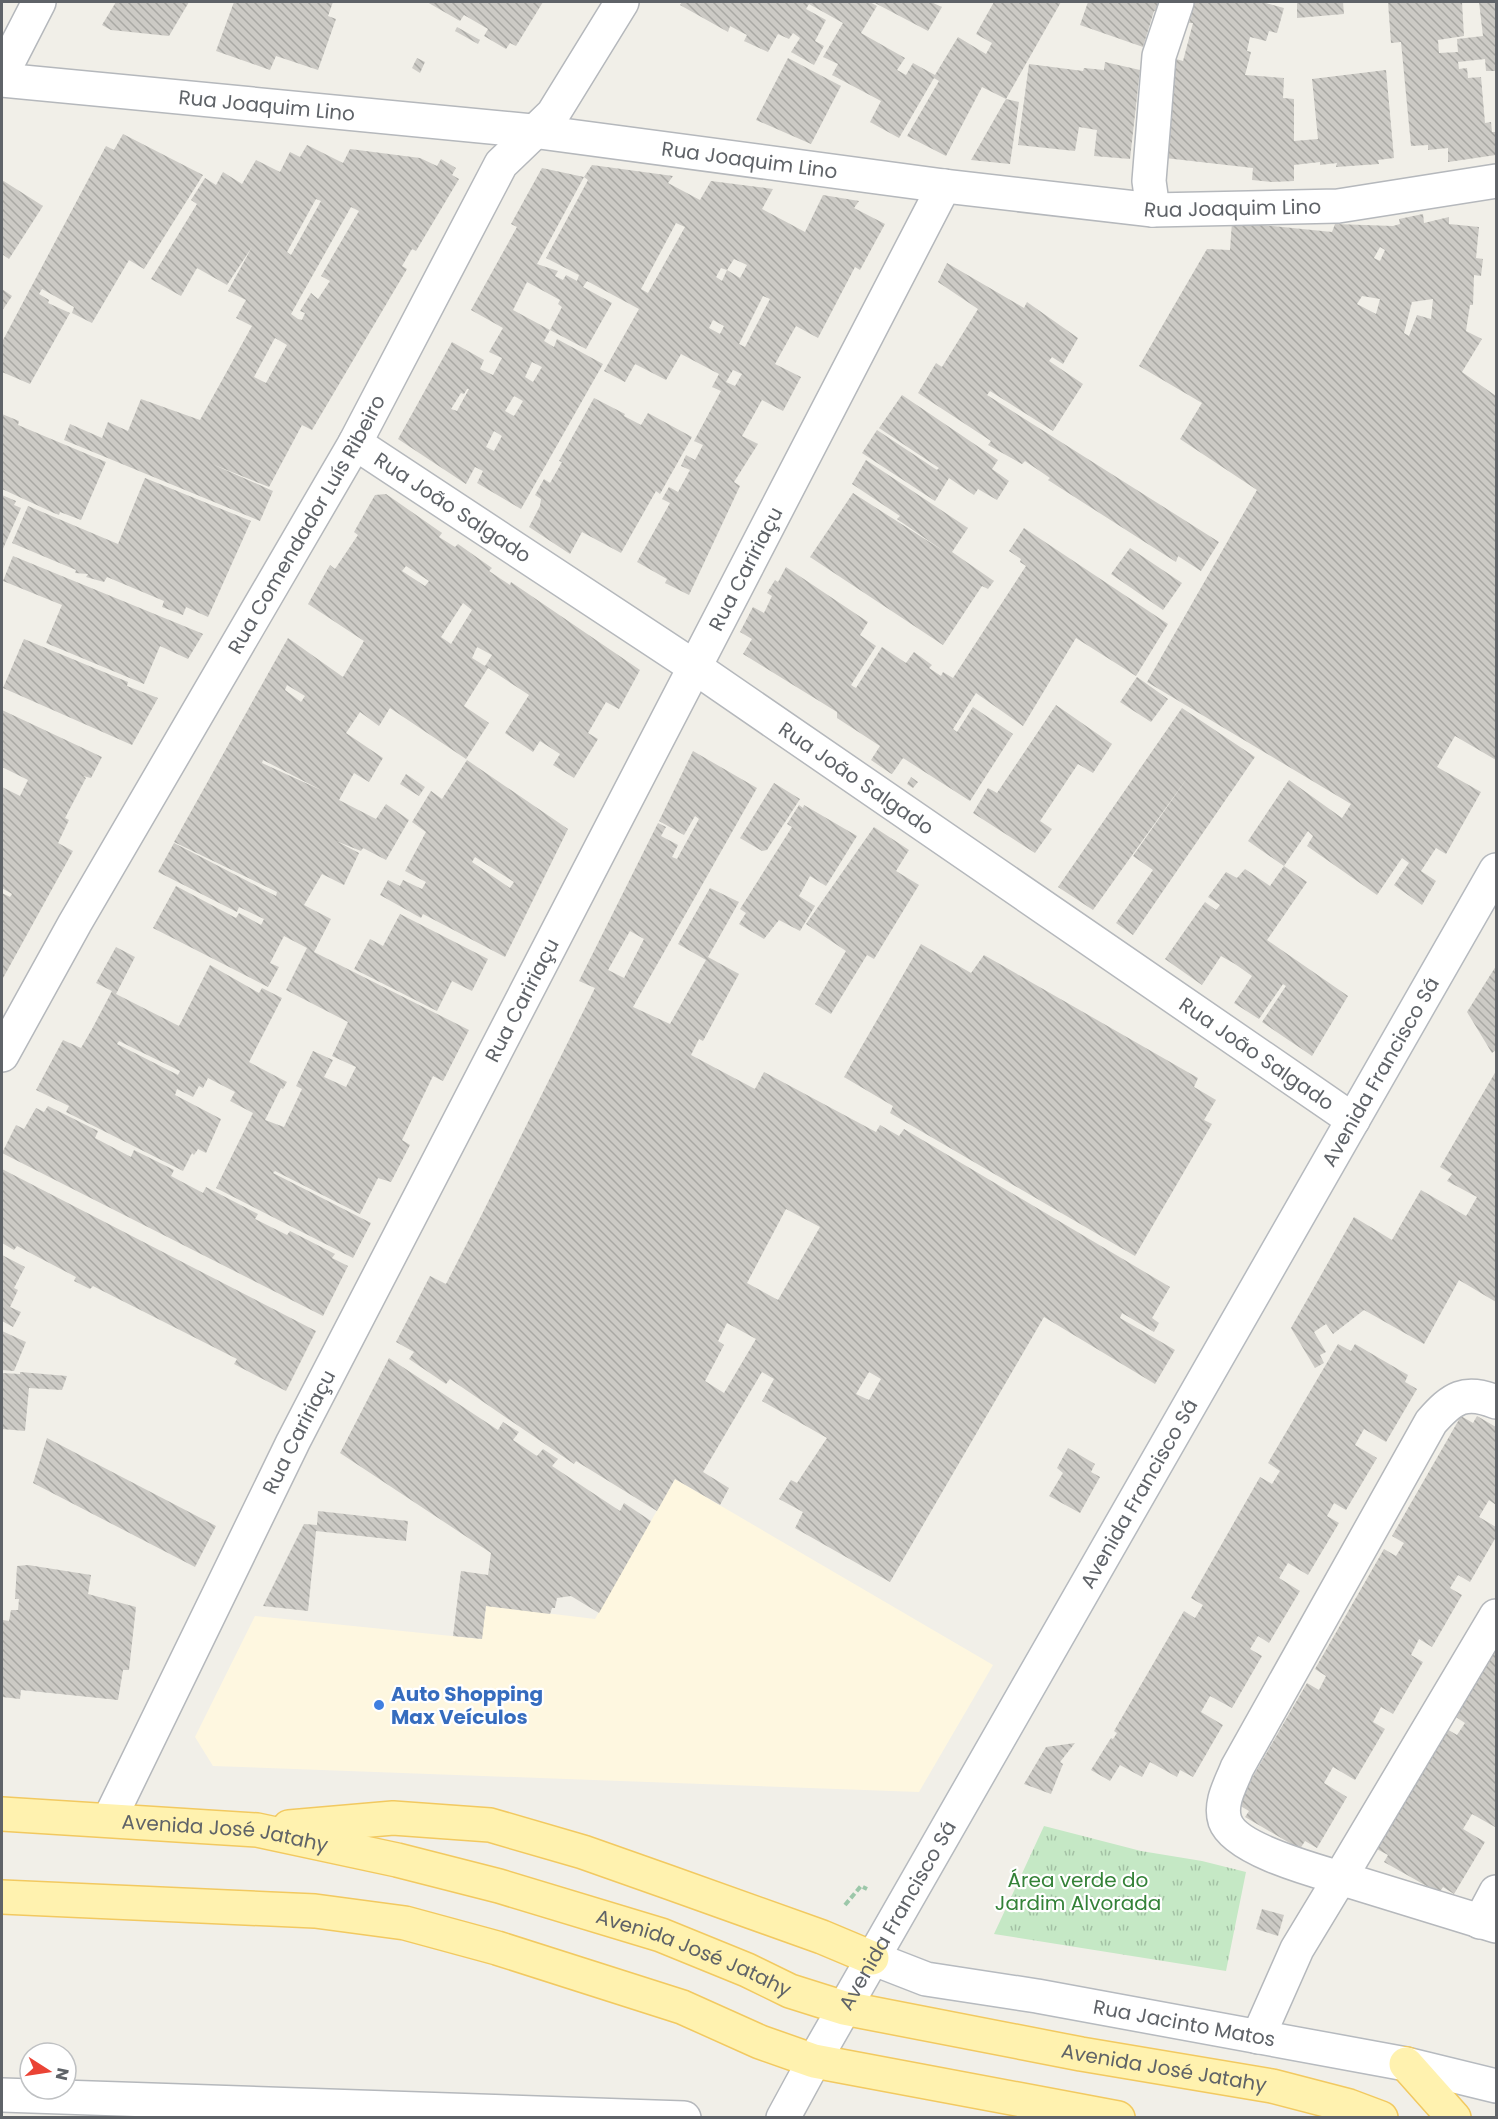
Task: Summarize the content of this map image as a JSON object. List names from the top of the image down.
{
  "streets": {
    "main road": ["Avenida José Jatahy"],
    "street": [
      "Rua Joaquim Lino",
      "Rua João Salgado",
      "Rua Comendador Luís Ribeiro",
      "Rua Caririaçu",
      "Avenida Francisco Sá",
      "Rua Jacinto Matos"
    ]
  },
  "crossings": [
    ["Rua Joaquim Lino", "Rua Comendador Luís Ribeiro"],
    ["Rua Joaquim Lino", "Rua Caririaçu"],
    ["Rua João Salgado", "Rua Comendador Luís Ribeiro"],
    ["Rua João Salgado", "Rua Caririaçu"],
    ["Rua João Salgado", "Avenida Francisco Sá"],
    ["Rua Caririaçu", "Avenida José Jatahy"],
    ["Avenida Francisco Sá", "Avenida José Jatahy"],
    ["Avenida Francisco Sá", "Rua Jacinto Matos"]
  ],
  "parks": ["Área verde do Jardim Alvorada"],
  "places": ["Auto Shopping Max Veículos"],
  "north": "right"
}
